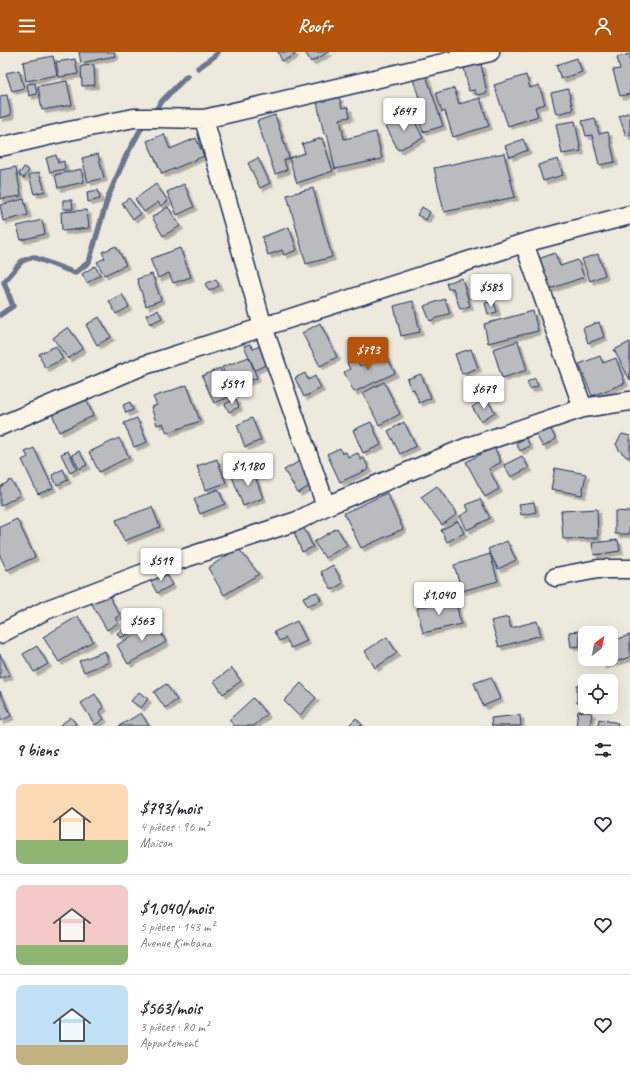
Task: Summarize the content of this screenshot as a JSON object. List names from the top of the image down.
{
  "north": "top right",
  "page": {
    "header": "Roofr",
    "price": [
      "$647",
      "$585",
      "$793",
      "$591",
      "$679",
      "$1,180",
      "$519",
      "$1,040",
      "$563"
    ],
    "heading": "9 biens",
    "list": [
      {
        "name": "$793/mois",
        "note": "4 pièces · 96 m² · Maison"
      },
      {
        "name": "$1,040/mois",
        "note": "5 pièces · 143 m² · Avenue Kimbana"
      },
      {
        "name": "$563/mois",
        "note": "3 pièces · 80 m² · Appartement"
      }
    ]
  }
}
